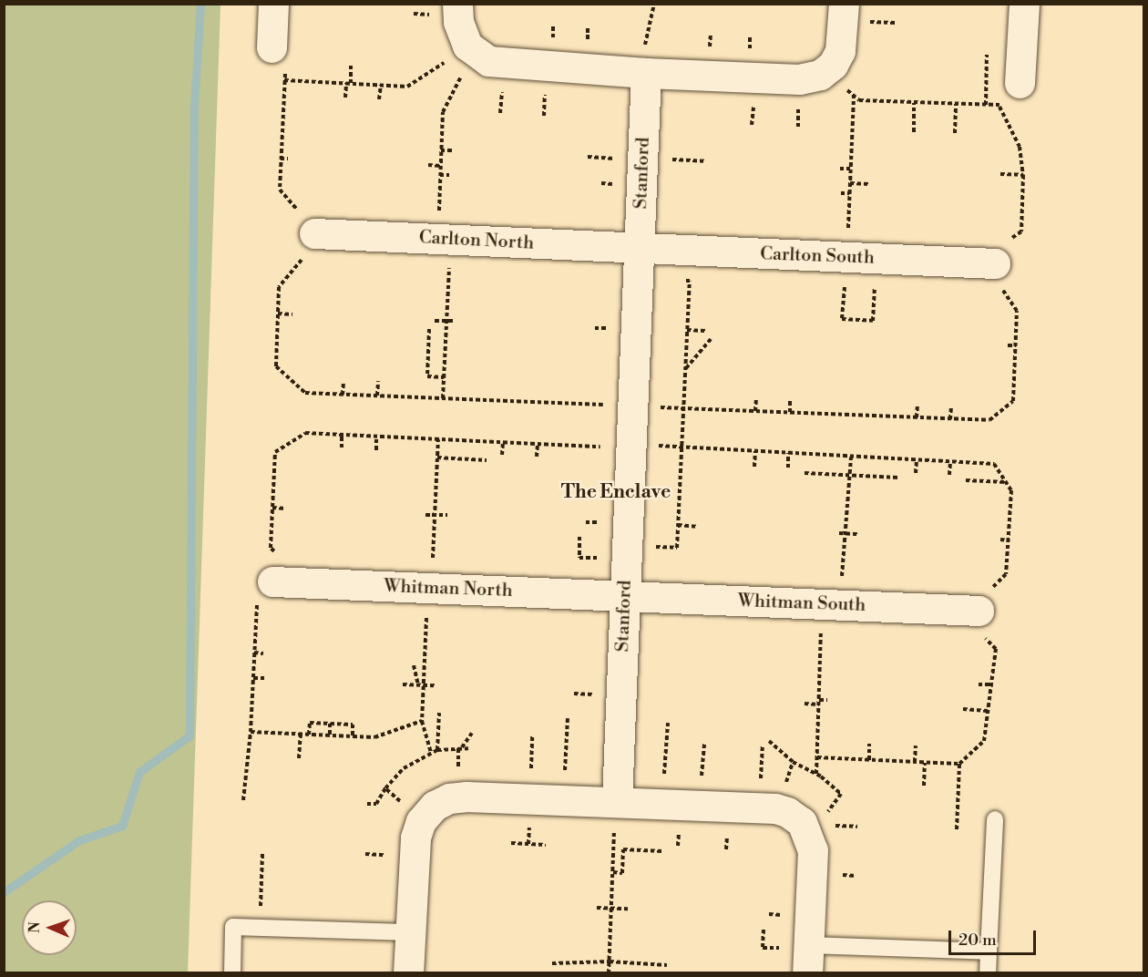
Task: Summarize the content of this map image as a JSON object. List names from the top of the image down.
{
  "streets": {
    "street": [
      "Stanford",
      "Carlton North",
      "Carlton South",
      "Whitman North",
      "Whitman South"
    ]
  },
  "crossings": [
    ["Stanford", "Carlton North"],
    ["Stanford", "Carlton South"],
    ["Stanford", "Whitman North"],
    ["Stanford", "Whitman South"],
    ["Carlton North", "Carlton South"],
    ["Whitman North", "Whitman South"]
  ],
  "districts": ["The Enclave"],
  "scale_bar": "20 m",
  "north": "left"
}
